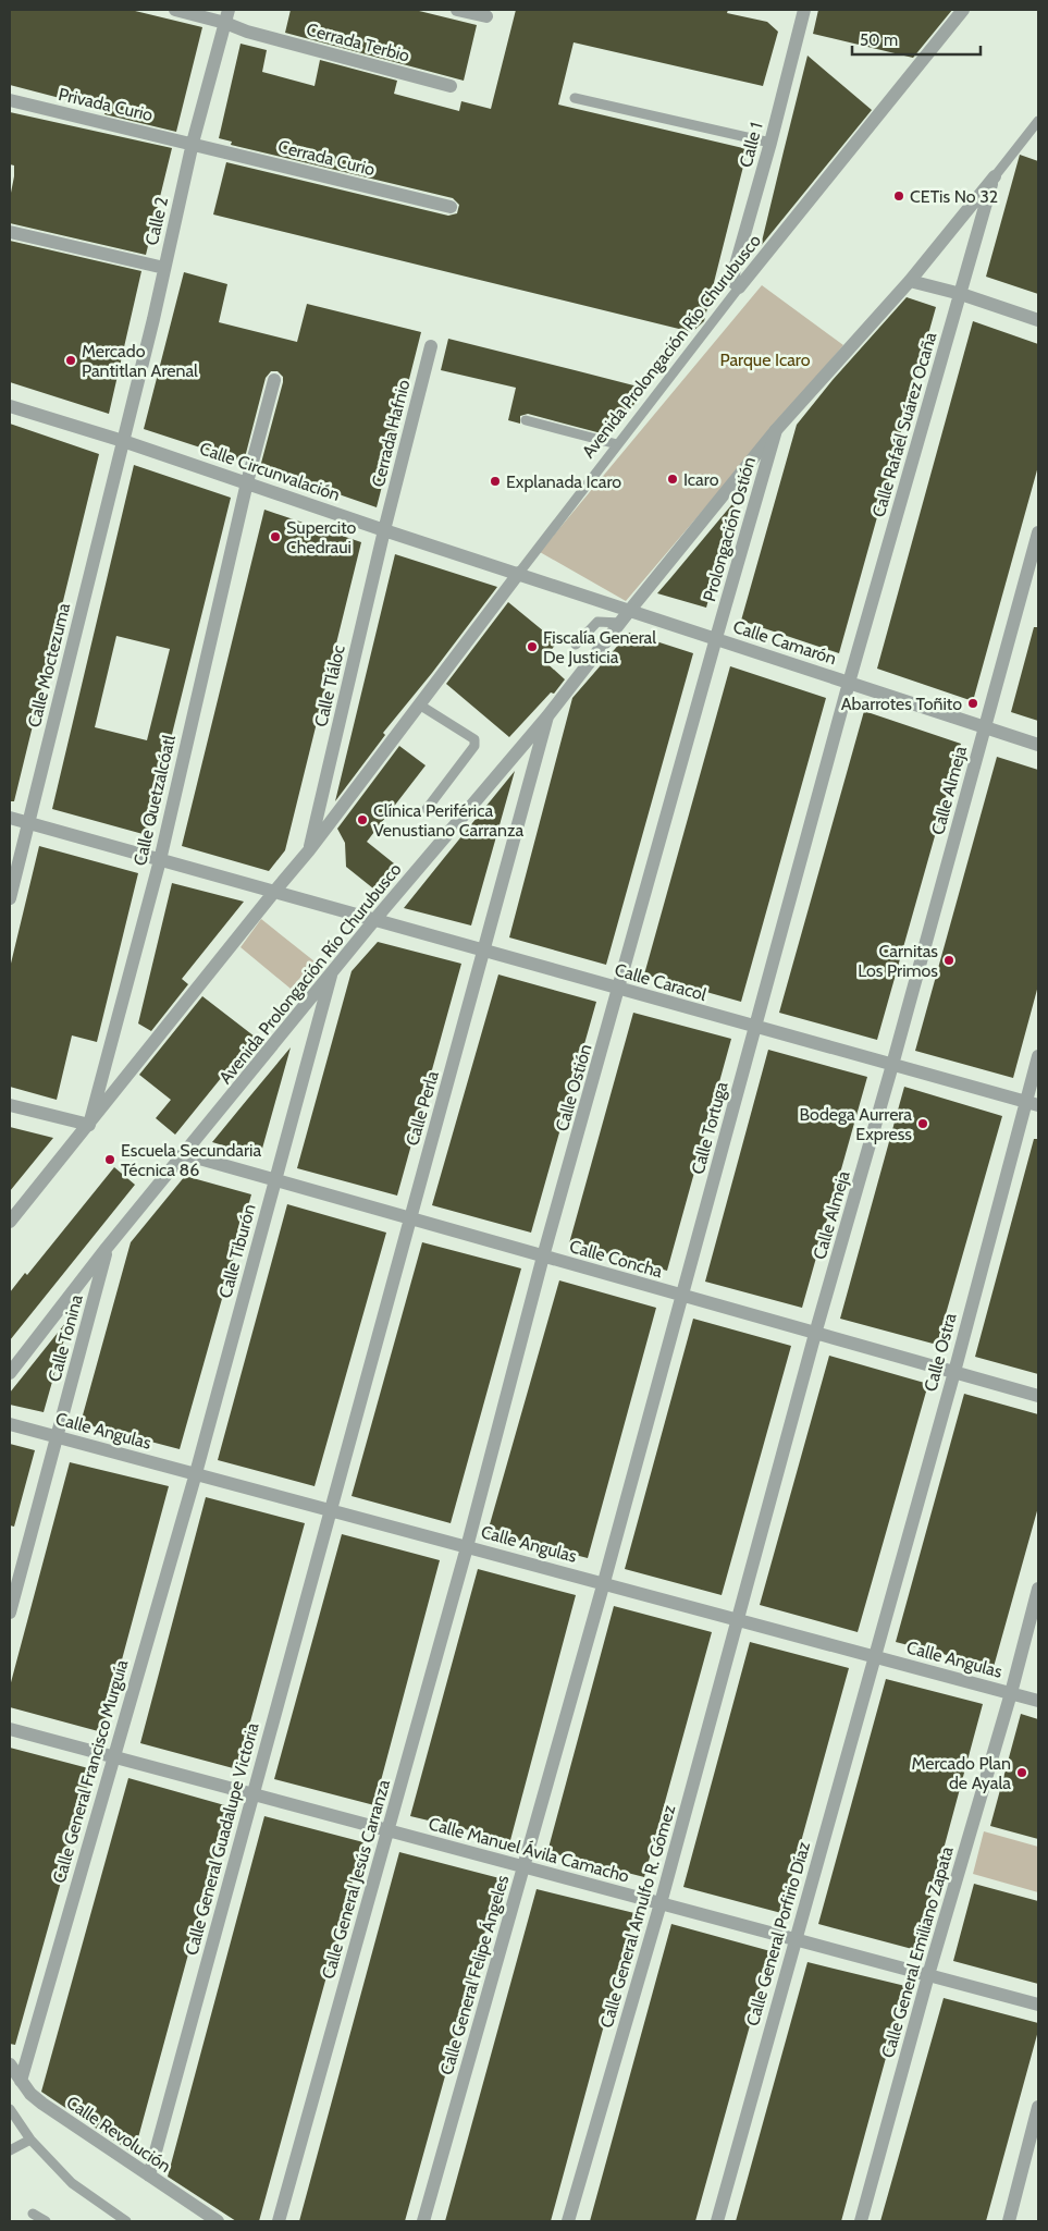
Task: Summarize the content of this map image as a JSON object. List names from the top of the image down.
{
  "streets": {
    "street": [
      "Cerrada Terbio",
      "Privada Curio",
      "Calle 1",
      "Cerrada Curio",
      "Calle 2",
      "Avenida Prolongación Río Churubusco",
      "Calle Rafaél Suárez Ocaña",
      "Cerrada Hafnio",
      "Calle Circunvalación",
      "Prolongación Ostión",
      "Calle Camarón",
      "Calle Moctezuma",
      "Calle Tláloc",
      "Calle Almeja",
      "Calle Quetzalcóatl",
      "Calle Caracol",
      "Calle Ostión",
      "Calle Perla",
      "Calle Tortuga",
      "Calle Tiburón",
      "Calle Concha",
      "Calle Tonina",
      "Calle Ostra",
      "Calle Angulas",
      "Calle General Francisco Murguía",
      "Calle General Guadalupe Victoria",
      "Calle Manuel Ávila Camacho",
      "Calle General Jesús Carranza",
      "Calle General Arnulfo R. Gómez",
      "Calle General Porfirio Díaz",
      "Calle General Emiliano Zapata",
      "Calle General Felipe Ángeles",
      "Calle Revolución"
    ]
  },
  "crossings": [
    ["Cerrada Terbio", "Calle 2"],
    ["Privada Curio", "Cerrada Curio"],
    ["Privada Curio", "Calle 2"],
    ["Calle 1", "Avenida Prolongación Río Churubusco"],
    ["Cerrada Curio", "Calle 2"],
    ["Calle 2", "Calle Circunvalación"],
    ["Calle 2", "Calle Moctezuma"],
    ["Avenida Prolongación Río Churubusco", "Calle Rafaél Suárez Ocaña"],
    ["Avenida Prolongación Río Churubusco", "Calle Circunvalación"],
    ["Avenida Prolongación Río Churubusco", "Prolongación Ostión"],
    ["Avenida Prolongación Río Churubusco", "Calle Camarón"],
    ["Avenida Prolongación Río Churubusco", "Calle Tláloc"],
    ["Avenida Prolongación Río Churubusco", "Calle Quetzalcóatl"],
    ["Avenida Prolongación Río Churubusco", "Calle Caracol"],
    ["Avenida Prolongación Río Churubusco", "Calle Perla"],
    ["Avenida Prolongación Río Churubusco", "Calle Tiburón"],
    ["Avenida Prolongación Río Churubusco", "Calle Concha"],
    ["Avenida Prolongación Río Churubusco", "Calle Tonina"],
    ["Calle Rafaél Suárez Ocaña", "Calle Camarón"],
    ["Calle Rafaél Suárez Ocaña", "Calle Tortuga"],
    ["Cerrada Hafnio", "Calle Circunvalación"],
    ["Cerrada Hafnio", "Calle Tláloc"],
    ["Calle Circunvalación", "Calle Camarón"],
    ["Calle Circunvalación", "Calle Moctezuma"],
    ["Calle Circunvalación", "Calle Tláloc"],
    ["Calle Circunvalación", "Calle Quetzalcóatl"],
    ["Prolongación Ostión", "Calle Camarón"],
    ["Prolongación Ostión", "Calle Ostión"],
    ["Calle Camarón", "Calle Almeja"],
    ["Calle Camarón", "Calle Ostión"],
    ["Calle Camarón", "Calle Tortuga"],
    ["Calle Moctezuma", "Calle Caracol"],
    ["Calle Almeja", "Calle Caracol"],
    ["Calle Almeja", "Calle Concha"],
    ["Calle Almeja", "Calle Angulas"],
    ["Calle Almeja", "Calle General Arnulfo R. Gómez"],
    ["Calle Quetzalcóatl", "Calle Caracol"],
    ["Calle Caracol", "Calle Ostión"],
    ["Calle Caracol", "Calle Perla"],
    ["Calle Caracol", "Calle Tortuga"],
    ["Calle Caracol", "Calle Ostra"],
    ["Calle Ostión", "Calle Concha"],
    ["Calle Ostión", "Calle Angulas"],
    ["Calle Ostión", "Calle General Jesús Carranza"],
    ["Calle Perla", "Calle Concha"],
    ["Calle Perla", "Calle Angulas"],
    ["Calle Perla", "Calle General Guadalupe Victoria"],
    ["Calle Tortuga", "Calle Concha"],
    ["Calle Tortuga", "Calle Angulas"],
    ["Calle Tortuga", "Calle General Felipe Ángeles"],
    ["Calle Tiburón", "Calle Concha"],
    ["Calle Tiburón", "Calle Angulas"],
    ["Calle Tiburón", "Calle General Francisco Murguía"],
    ["Calle Concha", "Calle Ostra"],
    ["Calle Tonina", "Calle Angulas"],
    ["Calle Ostra", "Calle Angulas"],
    ["Calle Ostra", "Calle General Porfirio Díaz"],
    ["Calle Angulas", "Calle General Francisco Murguía"],
    ["Calle Angulas", "Calle General Guadalupe Victoria"],
    ["Calle Angulas", "Calle General Jesús Carranza"],
    ["Calle Angulas", "Calle General Arnulfo R. Gómez"],
    ["Calle Angulas", "Calle General Porfirio Díaz"],
    ["Calle Angulas", "Calle General Emiliano Zapata"],
    ["Calle Angulas", "Calle General Felipe Ángeles"],
    ["Calle General Francisco Murguía", "Calle Manuel Ávila Camacho"],
    ["Calle General Francisco Murguía", "Calle Revolución"],
    ["Calle General Guadalupe Victoria", "Calle Manuel Ávila Camacho"],
    ["Calle General Guadalupe Victoria", "Calle Revolución"],
    ["Calle Manuel Ávila Camacho", "Calle General Jesús Carranza"],
    ["Calle Manuel Ávila Camacho", "Calle General Arnulfo R. Gómez"],
    ["Calle Manuel Ávila Camacho", "Calle General Porfirio Díaz"],
    ["Calle Manuel Ávila Camacho", "Calle General Emiliano Zapata"],
    ["Calle Manuel Ávila Camacho", "Calle General Felipe Ángeles"]
  ],
  "parks": ["Parque Icaro"],
  "places": [
    "CETis No 32",
    "Mercado Pantitlan Arenal",
    "Icaro",
    "Explanada Icaro",
    "Supercito Chedraui",
    "Fiscalía General De Justicia",
    "Abarrotes Toñito",
    "Clínica Periférica Venustiano Carranza",
    "Carnitas Los Primos",
    "Bodega Aurrera Express",
    "Escuela Secundaria Técnica 86",
    "Mercado Plan de Ayala"
  ],
  "scale_bar": "50 m"
}
